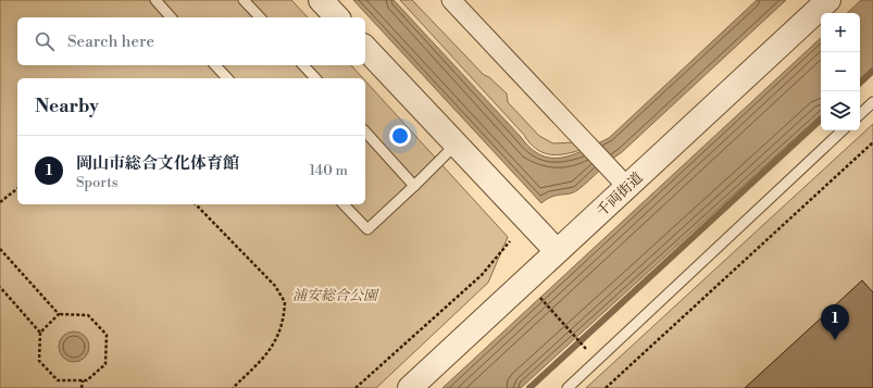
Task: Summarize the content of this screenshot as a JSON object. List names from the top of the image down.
{
  "streets": {
    "street": ["千両街道"]
  },
  "parks": ["浦安総合公園"],
  "page": {
    "map_buttons": ["+", "−"],
    "search": "Search here",
    "heading": "Nearby",
    "list": [
      {
        "mark": "1",
        "name": "岡山市総合文化体育館",
        "note": "Sports",
        "value": "140 m"
      }
    ],
    "pins": "1"
  }
}
